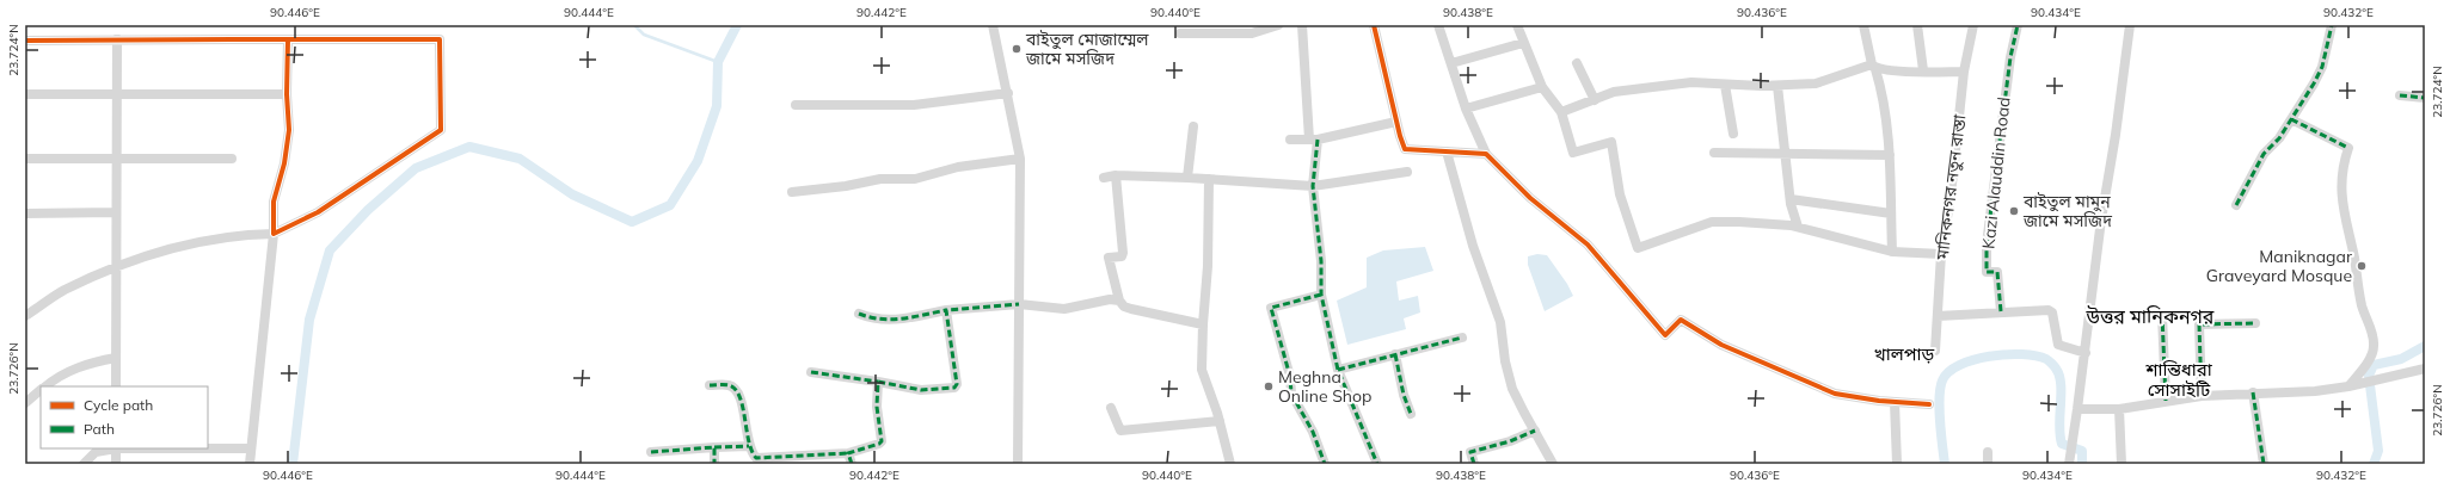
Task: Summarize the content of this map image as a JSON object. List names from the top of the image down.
{
  "streets": {
    "street": ["Kazi Alauddin Road", "মানিকনগর নতুন রাস্তা"]
  },
  "districts": ["উত্তর মানিকনগর", "খালপাড়", "শান্তিধারা সোসাইটি"],
  "places": [
    "বাইতুল মোজাম্মেল জামে মসজিদ",
    "বাইতুল মামুন জামে মসজিদ",
    "Maniknagar Graveyard Mosque",
    "Meghna Online Shop"
  ],
  "legend": ["Cycle path", "Path"],
  "coordinates": [
    "90.446°E",
    "90.444°E",
    "90.442°E",
    "90.440°E",
    "90.438°E",
    "90.436°E",
    "90.434°E",
    "90.432°E",
    "23.724°N",
    "23.726°N"
  ]
}
